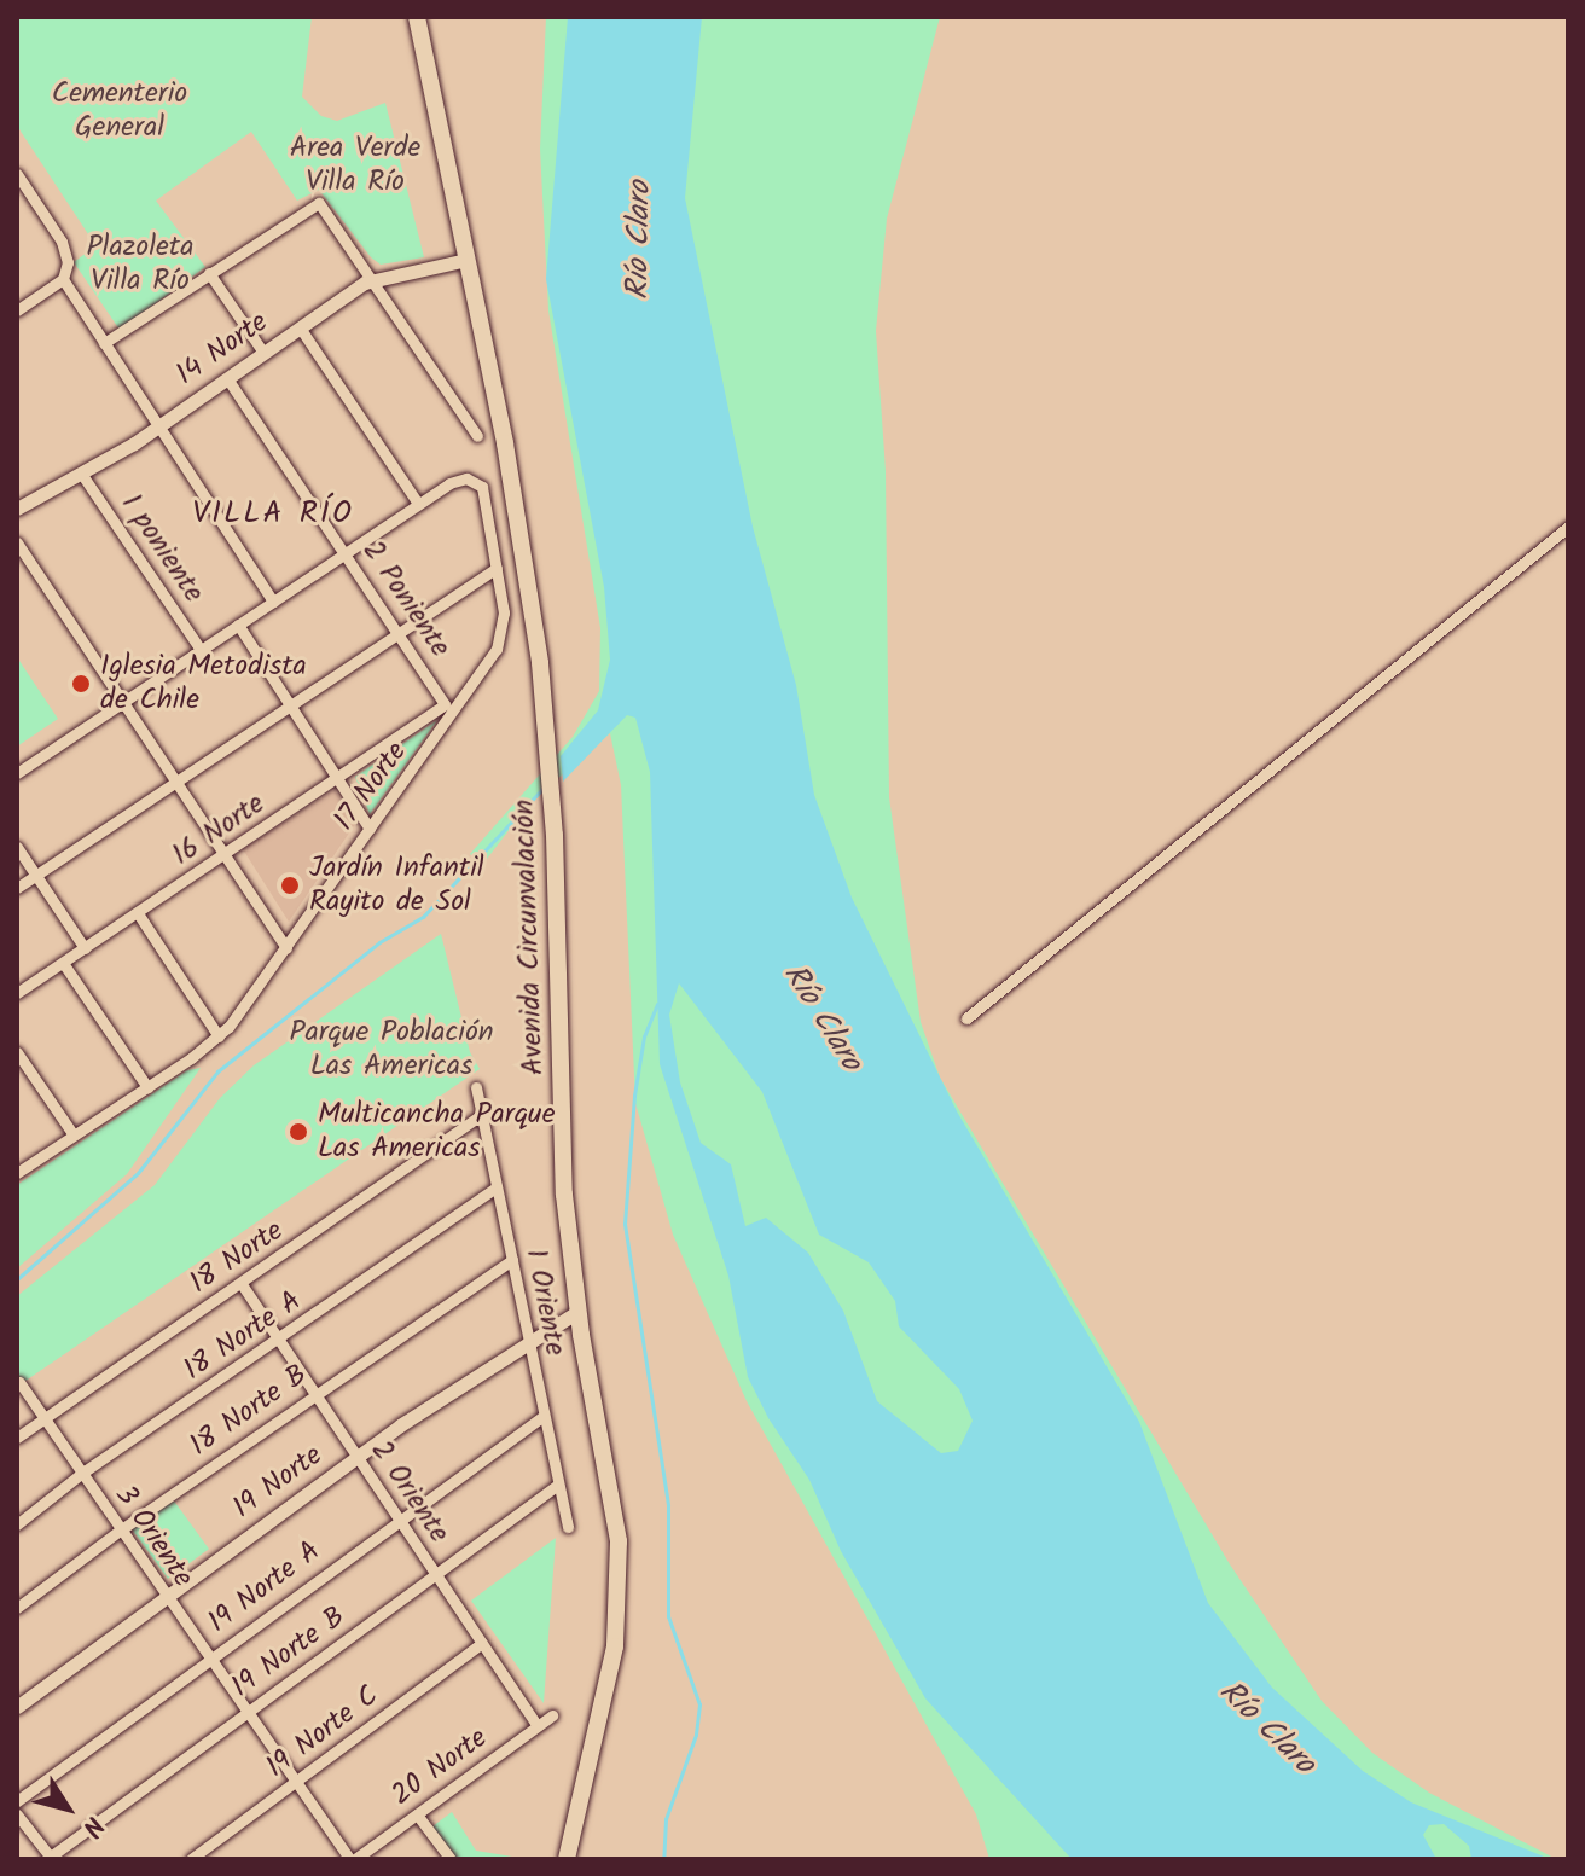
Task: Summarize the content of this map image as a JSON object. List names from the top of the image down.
{
  "streets": {
    "main road": ["Avenida Circunvalación"],
    "street": [
      "14 Norte",
      "1 poniente",
      "2 Poniente",
      "17 Norte",
      "16 Norte",
      "18 Norte",
      "1 Oriente",
      "18 Norte A",
      "18 Norte B",
      "19 Norte",
      "2 Oriente",
      "3 Oriente",
      "19 Norte A",
      "19 Norte B",
      "19 Norte C",
      "20 Norte"
    ]
  },
  "crossings": [
    ["14 Norte", "1 poniente"],
    ["14 Norte", "2 Poniente"],
    ["14 Norte", "Avenida Circunvalación"],
    ["2 Poniente", "16 Norte"],
    ["Avenida Circunvalación", "19 Norte"],
    ["18 Norte", "1 Oriente"],
    ["18 Norte", "2 Oriente"],
    ["18 Norte", "3 Oriente"],
    ["1 Oriente", "18 Norte A"],
    ["1 Oriente", "18 Norte B"],
    ["1 Oriente", "19 Norte"],
    ["1 Oriente", "19 Norte A"],
    ["1 Oriente", "19 Norte B"],
    ["18 Norte A", "2 Oriente"],
    ["18 Norte A", "3 Oriente"],
    ["18 Norte B", "2 Oriente"],
    ["18 Norte B", "3 Oriente"],
    ["19 Norte", "2 Oriente"],
    ["19 Norte", "3 Oriente"],
    ["2 Oriente", "19 Norte A"],
    ["2 Oriente", "19 Norte B"],
    ["2 Oriente", "19 Norte C"],
    ["2 Oriente", "20 Norte"],
    ["3 Oriente", "19 Norte A"],
    ["3 Oriente", "19 Norte B"],
    ["3 Oriente", "19 Norte C"],
    ["3 Oriente", "20 Norte"]
  ],
  "districts": ["VILLA RÍO"],
  "water": ["Río Claro"],
  "parks": [
    "Cementerio General",
    "Area Verde Villa Río",
    "Plazoleta Villa Río",
    "Parque Población Las Americas"
  ],
  "places": ["Iglesia Metodista de Chile", "Jardín Infantil Rayito de Sol", "Multicancha Parque Las Americas"],
  "north": "bottom right"
}
